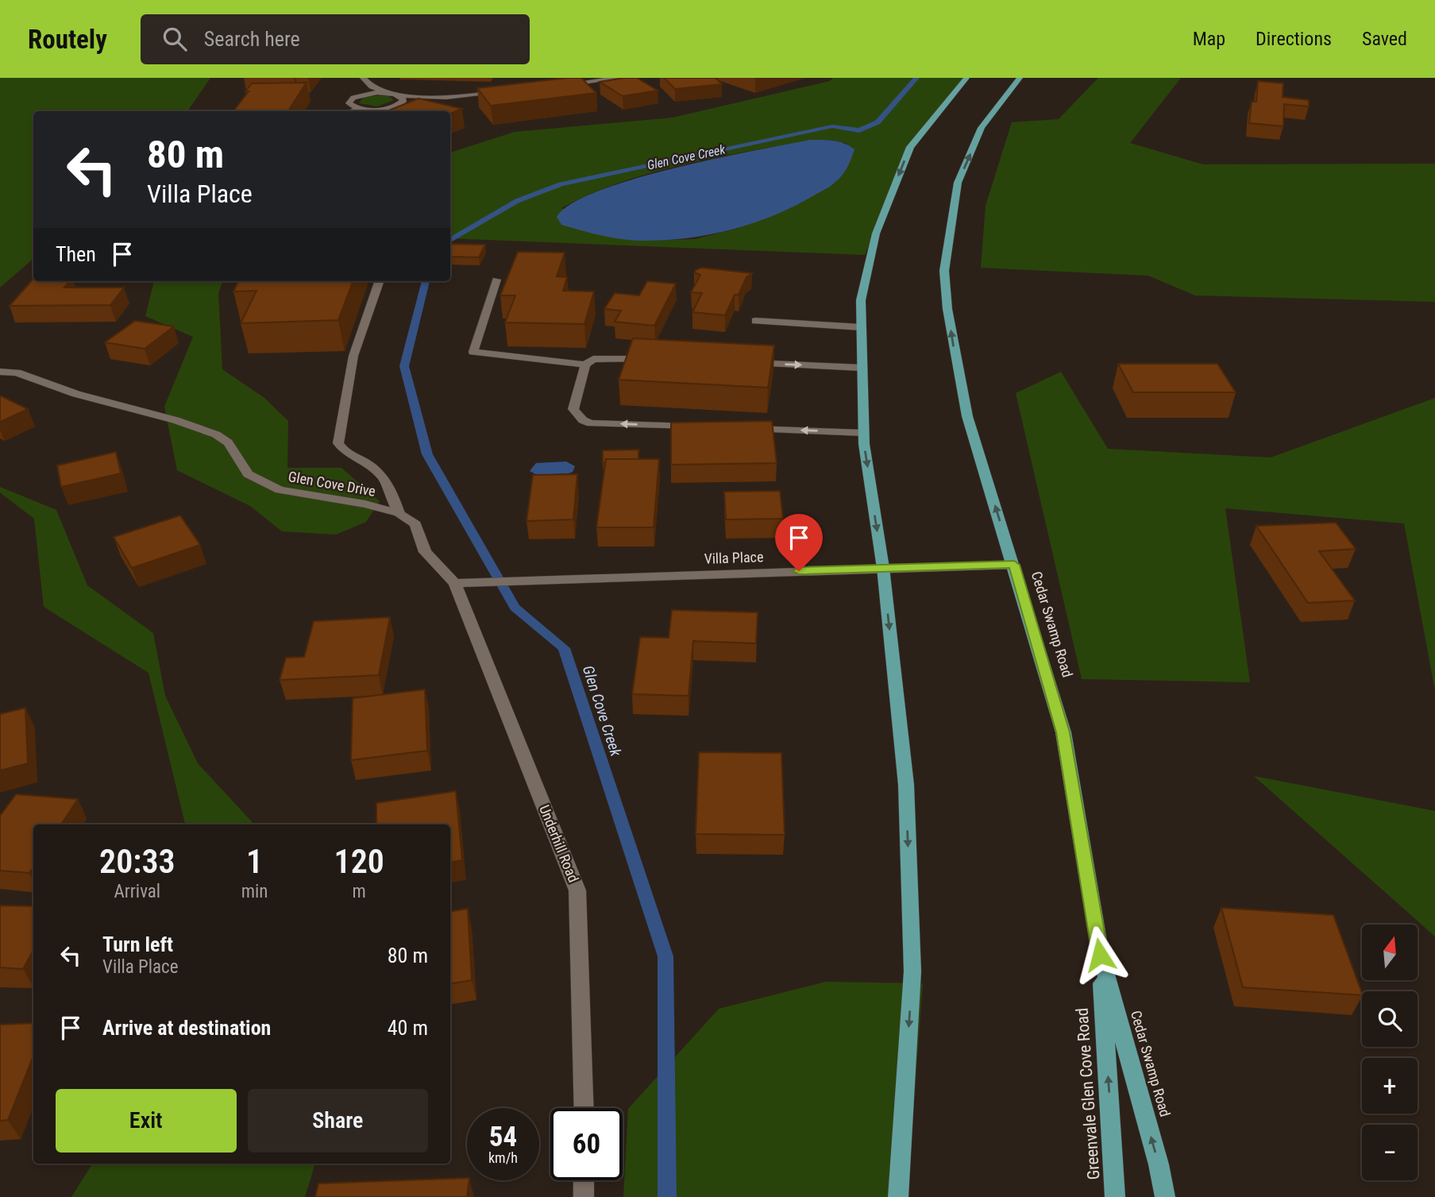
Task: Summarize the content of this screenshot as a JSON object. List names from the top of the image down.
{
  "streets": {
    "main road": ["Cedar Swamp Road", "Greenvale Glen Cove Road"],
    "street": ["Glen Cove Drive", "Villa Place", "Underhill Road"]
  },
  "crossings": [
    ["Glen Cove Drive", "Villa Place"],
    ["Glen Cove Drive", "Underhill Road"],
    ["Villa Place", "Cedar Swamp Road"],
    ["Villa Place", "Underhill Road"],
    ["Cedar Swamp Road", "Greenvale Glen Cove Road"]
  ],
  "one_way": ["Greenvale Glen Cove Road"],
  "water": ["Glen Cove Creek"],
  "north": "top",
  "page": {
    "header": "Routely",
    "search": "Search here",
    "nav": ["Map", "Directions", "Saved"],
    "turn": ["80 m", "Villa Place"],
    "then": "Then",
    "eta": [
      "20:33",
      "Arrival",
      "1",
      "min",
      "120",
      "m"
    ],
    "list": [
      {
        "name": "Turn left",
        "note": "Villa Place",
        "value": "80 m"
      },
      {
        "name": "Arrive at destination",
        "value": "40 m"
      }
    ],
    "map_buttons": ["+", "−"],
    "buttons": ["Exit", "Share"],
    "speed": "54 km/h",
    "limit": "60"
  }
}
